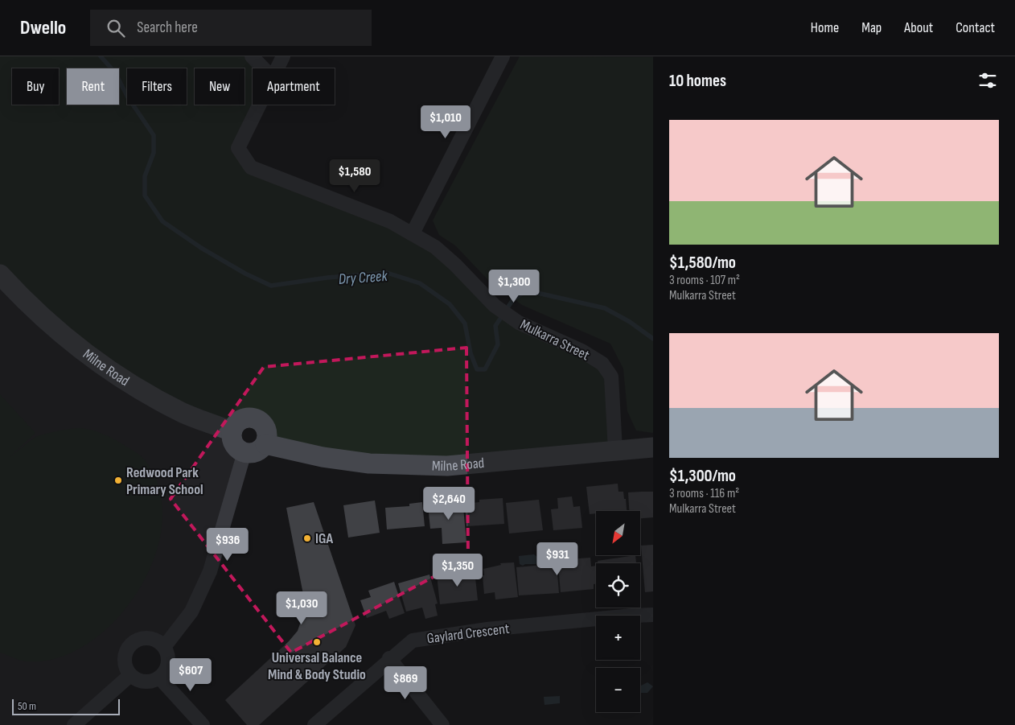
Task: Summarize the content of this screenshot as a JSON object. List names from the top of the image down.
{
  "streets": {
    "main road": ["Milne Road"],
    "street": ["Mulkarra Street", "Gaylard Crescent"]
  },
  "crossings": [
    ["Mulkarra Street", "Milne Road"]
  ],
  "water": ["Dry Creek"],
  "places": ["Redwood Park Primary School", "IGA", "Universal Balance Mind & Body Studio"],
  "scale_bar": "50 m",
  "north": "bottom left",
  "page": {
    "header": "Dwello",
    "search": "Search here",
    "nav": [
      "Home",
      "Map",
      "About",
      "Contact"
    ],
    "heading": "10 homes",
    "chip": [
      "Buy",
      "Rent",
      "Filters",
      "New",
      "Apartment"
    ],
    "list": [
      {
        "name": "$1,580/mo",
        "note": "3 rooms · 107 m² · Mulkarra Street"
      },
      {
        "name": "$1,300/mo",
        "note": "3 rooms · 116 m² · Mulkarra Street"
      }
    ],
    "price": [
      "$1,010",
      "$1,580",
      "$1,300",
      "$2,640",
      "$936",
      "$931",
      "$1,350",
      "$1,030",
      "$607",
      "$869"
    ],
    "map_buttons": ["+", "−"],
    "scale": "50 m"
  }
}
